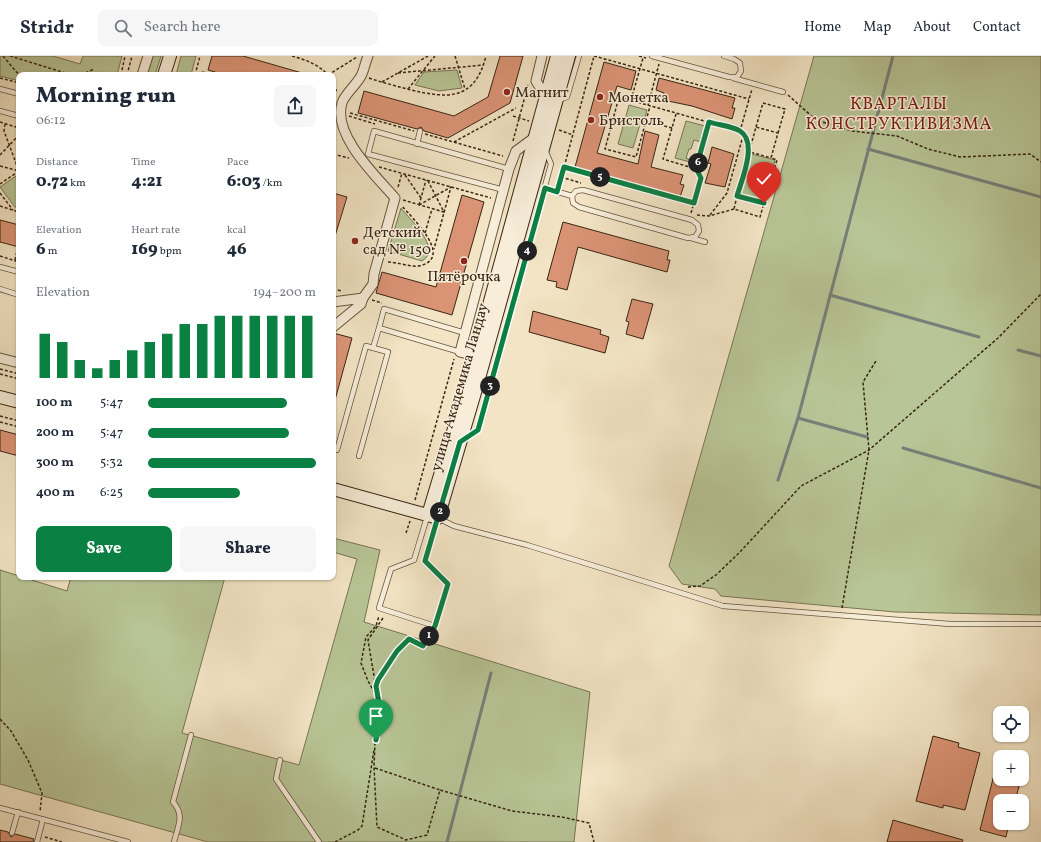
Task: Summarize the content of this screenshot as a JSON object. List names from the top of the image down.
{
  "streets": {
    "street": ["улица Академика Ландау"]
  },
  "districts": ["КВАРТАЛЫ КОНСТРУКТИВИЗМА"],
  "places": [
    "Магнит",
    "Монетка",
    "Бристоль",
    "Детский сад № 150",
    "Пятёрочка"
  ],
  "page": {
    "header": "Stridr",
    "search": "Search here",
    "nav": [
      "Home",
      "Map",
      "About",
      "Contact"
    ],
    "heading": ["Morning run", "06:12"],
    "stats": [
      ["Distance", "0.72 km"],
      ["Time", "4:21"],
      ["Pace", "6:03 /km"],
      ["Elevation", "6 m"],
      ["Heart rate", "169 bpm"],
      ["kcal", "46"]
    ],
    "pins": [
      "6",
      "5",
      "4",
      "3",
      "2",
      "1"
    ],
    "chart": ["Elevation", "194–200 m"],
    "list": [
      {
        "name": "100 m",
        "note": "5:47"
      },
      {
        "name": "200 m",
        "note": "5:47"
      },
      {
        "name": "300 m",
        "note": "5:32"
      },
      {
        "name": "400 m",
        "note": "6:25"
      }
    ],
    "buttons": ["Save", "Share"],
    "map_buttons": ["+", "−"]
  }
}
